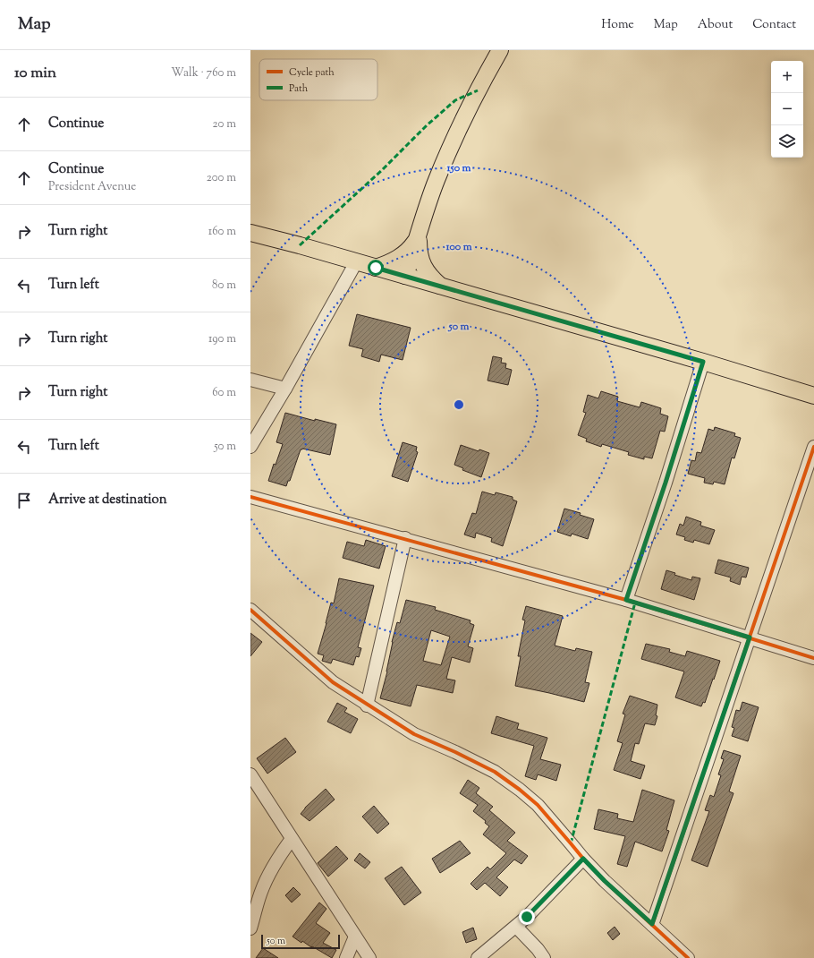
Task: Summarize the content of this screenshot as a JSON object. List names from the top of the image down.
{
  "legend": ["Cycle path", "Path"],
  "scale_bar": "50 m",
  "page": {
    "header": "Map",
    "nav": [
      "Home",
      "Map",
      "About",
      "Contact"
    ],
    "heading": ["10 min", "Walk · 760 m"],
    "map_buttons": ["+", "−"],
    "list": [
      ["Continue", "20 m"],
      ["Continue", "President Avenue", "200 m"],
      ["Turn right", "160 m"],
      ["Turn left", "80 m"],
      ["Turn right", "190 m"],
      ["Turn right", "60 m"],
      ["Turn left", "50 m"],
      "Arrive at destination"
    ],
    "scale": "50 m"
  },
  "rings": ["150 m", "100 m", "50 m"]
}
